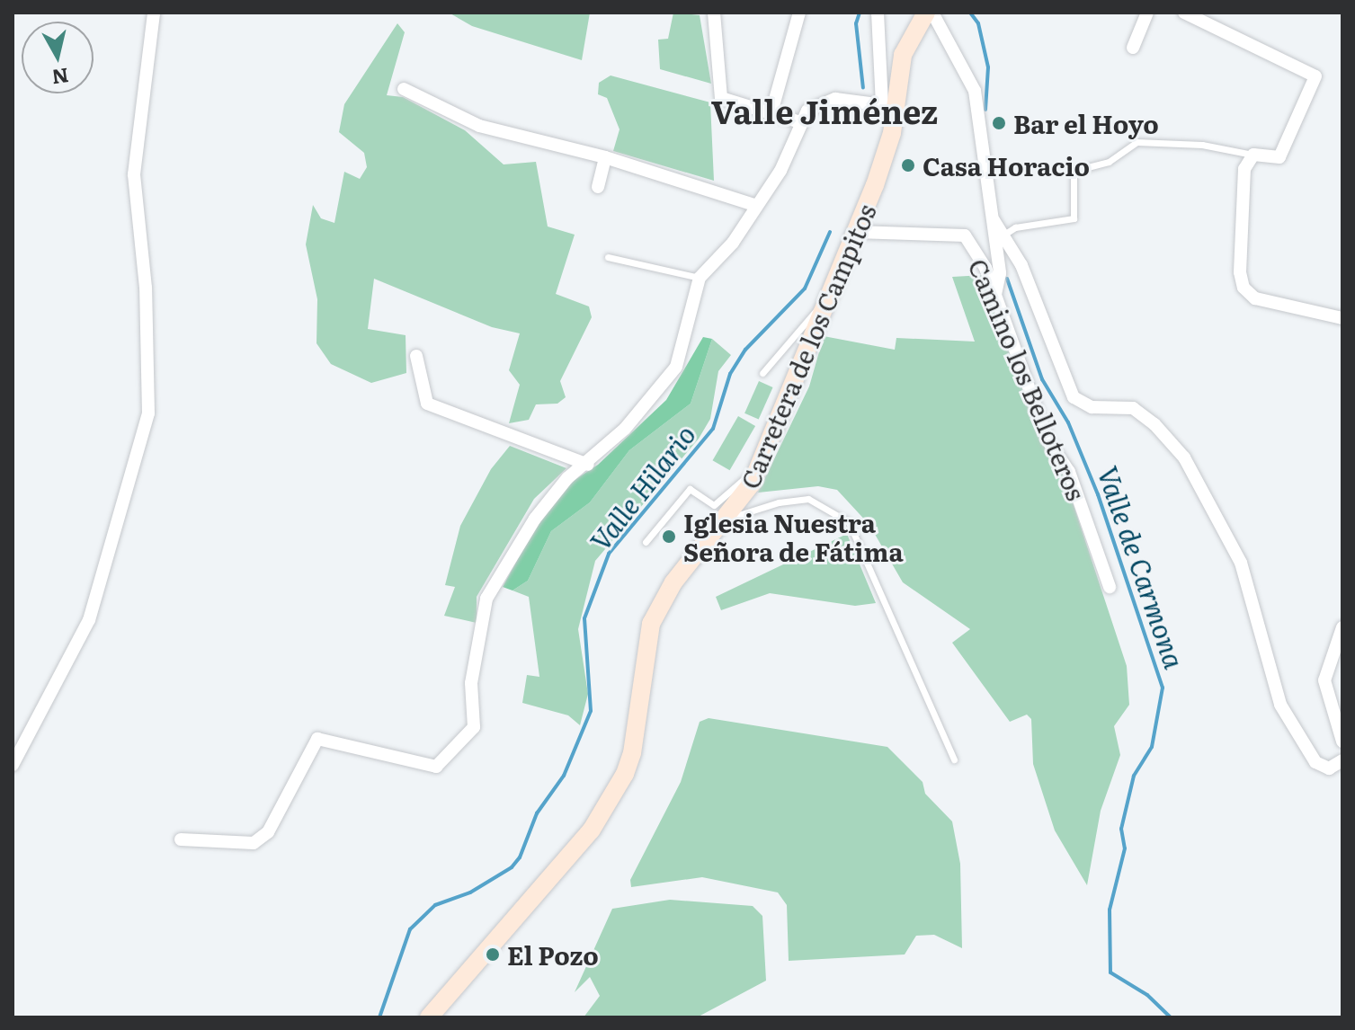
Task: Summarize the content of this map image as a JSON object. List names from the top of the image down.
{
  "streets": {
    "main road": ["Carretera de los Campitos"],
    "street": ["Camino los Belloteros"]
  },
  "crossings": [
    ["Carretera de los Campitos", "Camino los Belloteros"]
  ],
  "districts": ["Valle Jiménez"],
  "water": ["Valle Hilario", "Valle de Carmona"],
  "places": [
    "Bar el Hoyo",
    "Casa Horacio",
    "Iglesia Nuestra Señora de Fátima",
    "El Pozo"
  ],
  "north": "bottom"
}
